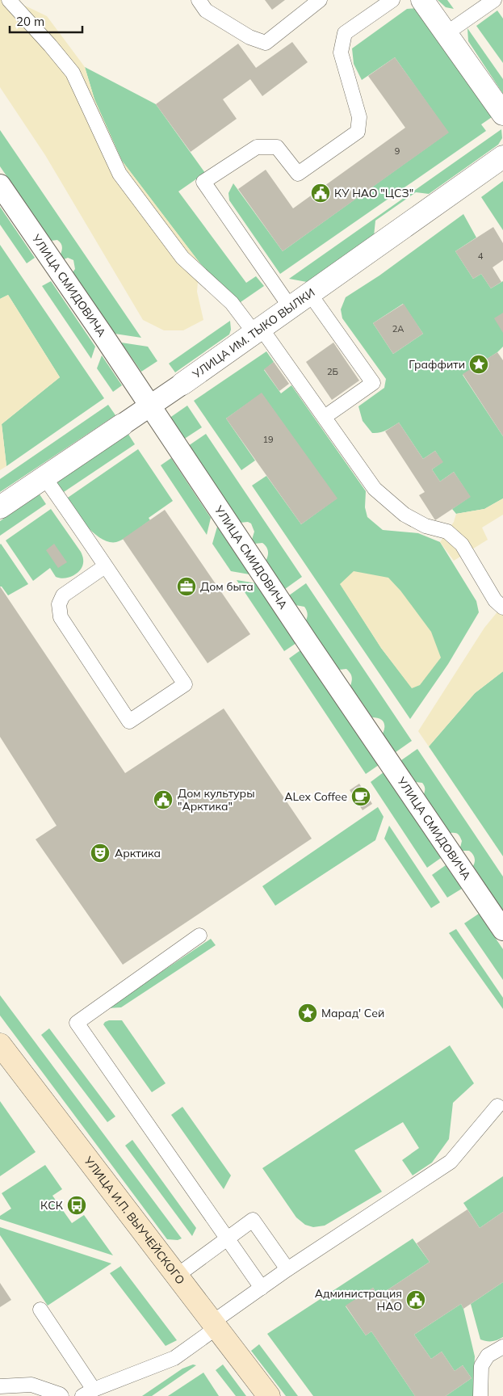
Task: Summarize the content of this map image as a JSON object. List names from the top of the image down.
{
  "streets": {
    "main road": ["УЛИЦА И.П. ВЫУЧЕЙСКОГО"],
    "street": ["УЛИЦА СМИДОВИЧА", "УЛИЦА ИМ. ТЫКО ВЫЛКИ"]
  },
  "crossings": [
    ["УЛИЦА СМИДОВИЧА", "УЛИЦА ИМ. ТЫКО ВЫЛКИ"]
  ],
  "places": {
    "public building": ["КУ НАО \"ЦСЗ\"", "Дом культуры \"Арктика\"", "Администрация НАО"],
    "place": ["Граффити", "Марад' Сей"],
    "office": ["Дом быта"],
    "cafe": ["ALex Coffee"],
    "theatre": ["Арктика"],
    "bus stop": ["КСК"]
  },
  "house_numbers": [
    "9",
    "4",
    "2А",
    "2Б",
    "19"
  ],
  "scale_bar": "20 m"
}
